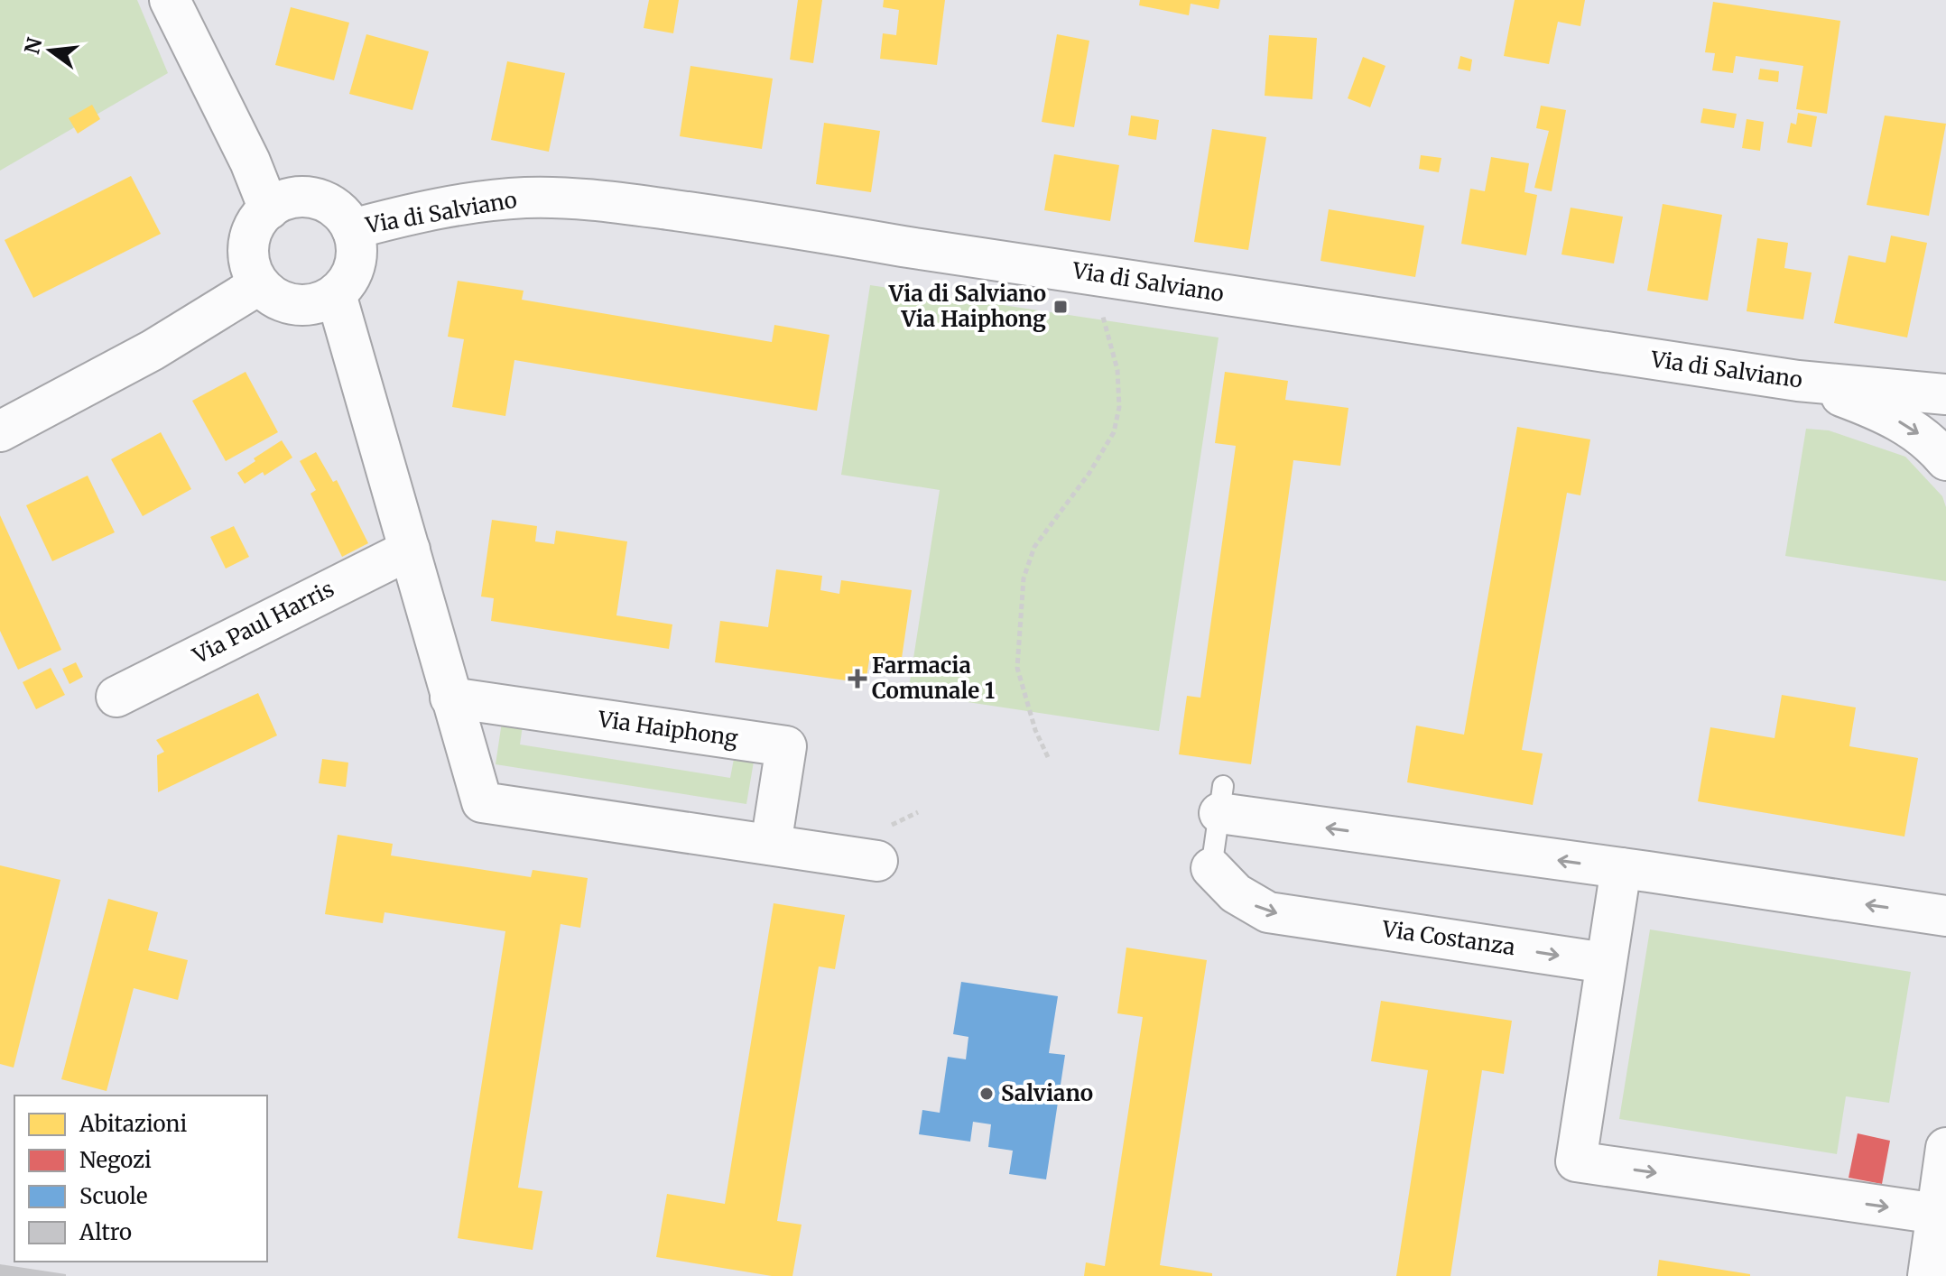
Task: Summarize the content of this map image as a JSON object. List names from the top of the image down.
{
  "streets": {
    "street": [
      "Via di Salviano",
      "Via Paul Harris",
      "Via Haiphong",
      "Via Costanza"
    ]
  },
  "places": {
    "transit": ["Via di Salviano Via Haiphong"],
    "health": ["Farmacia Comunale 1"],
    "other": ["Salviano"]
  },
  "legend": [
    "Abitazioni",
    "Negozi",
    "Scuole",
    "Altro"
  ],
  "north": "left"
}
